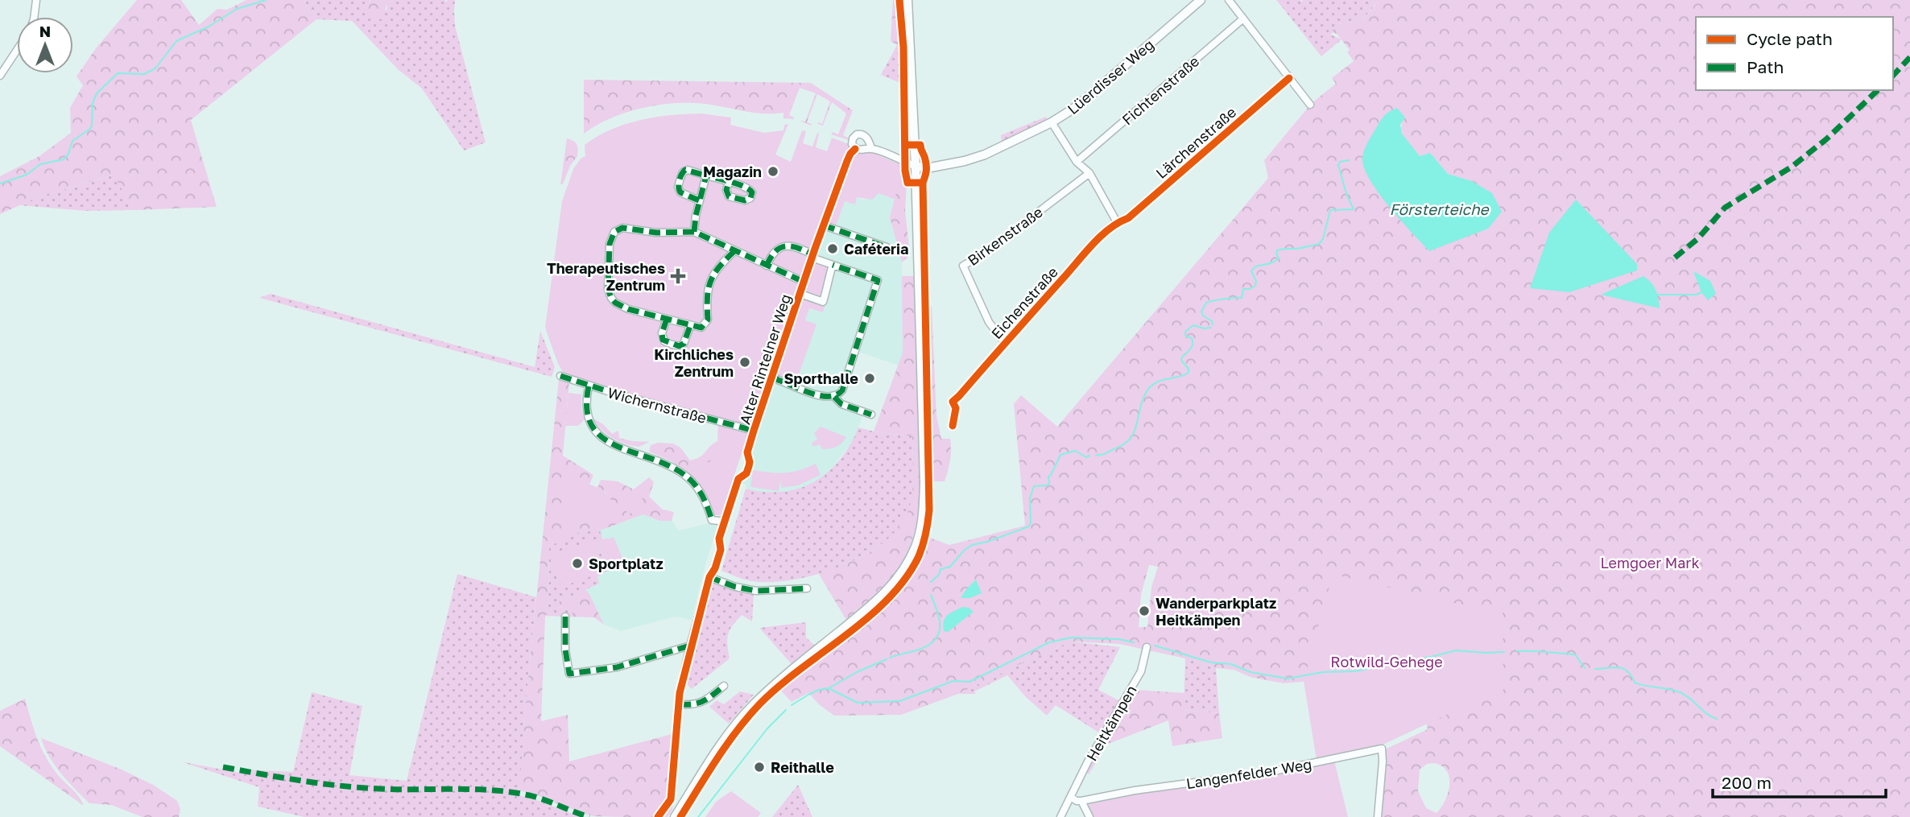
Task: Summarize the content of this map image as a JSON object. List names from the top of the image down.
{
  "streets": {
    "main road": ["Lüerdisser Weg"],
    "street": [
      "Fichtenstraße",
      "Lärchenstraße",
      "Birkenstraße",
      "Eichenstraße",
      "Alter Rintelner Weg",
      "Wichernstraße",
      "Heitkämpen",
      "Langenfelder Weg"
    ]
  },
  "crossings": [
    ["Lärchenstraße", "Eichenstraße"],
    ["Birkenstraße", "Eichenstraße"],
    ["Alter Rintelner Weg", "Wichernstraße"],
    ["Heitkämpen", "Langenfelder Weg"]
  ],
  "water": ["Försterteiche"],
  "parks": ["Lemgoer Mark", "Rotwild-Gehege"],
  "places": {
    "other": [
      "Magazin",
      "Caféteria",
      "Kirchliches Zentrum",
      "Sporthalle",
      "Sportplatz",
      "Wanderparkplatz Heitkämpen",
      "Reithalle"
    ],
    "health": ["Therapeutisches Zentrum"]
  },
  "legend": ["Cycle path", "Path"],
  "scale_bar": "200 m",
  "north": "top"
}
